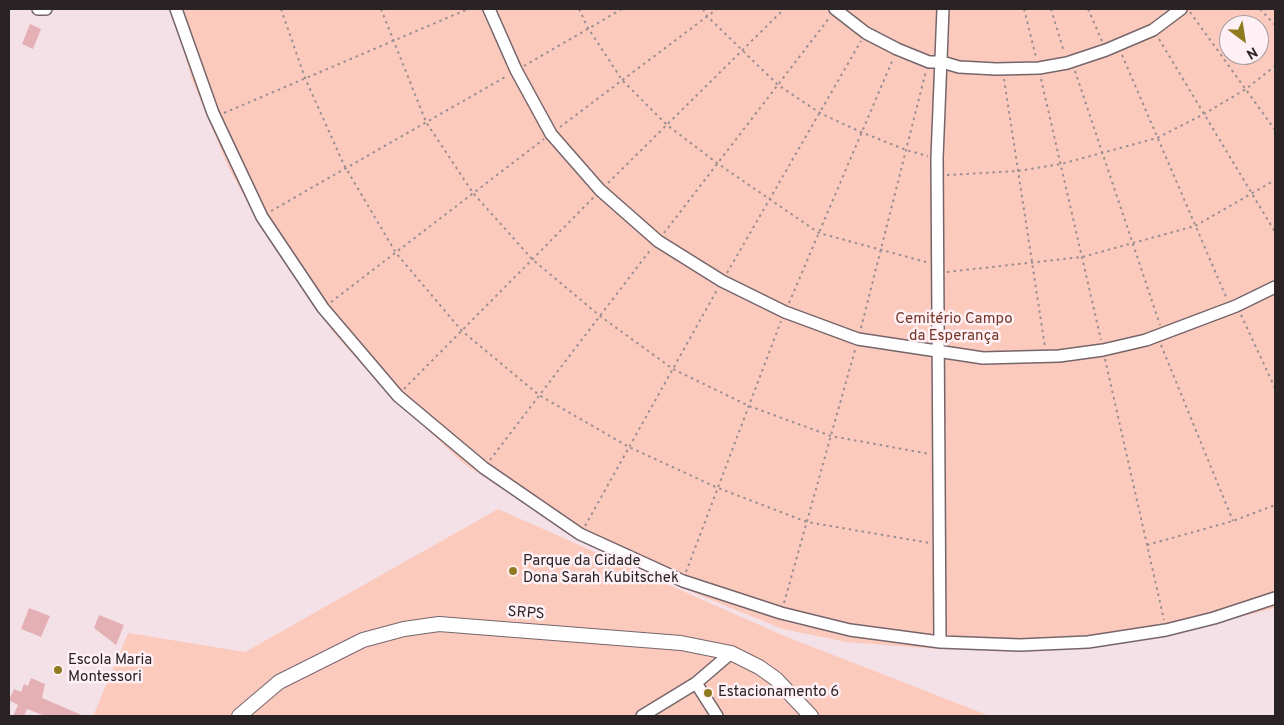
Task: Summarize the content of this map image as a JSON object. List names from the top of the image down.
{
  "streets": {
    "main road": ["SRPS"]
  },
  "parks": ["Cemitério Campo da Esperança"],
  "places": ["Parque da Cidade Dona Sarah Kubitschek", "Escola Maria Montessori", "Estacionamento 6"],
  "north": "bottom right"
}
